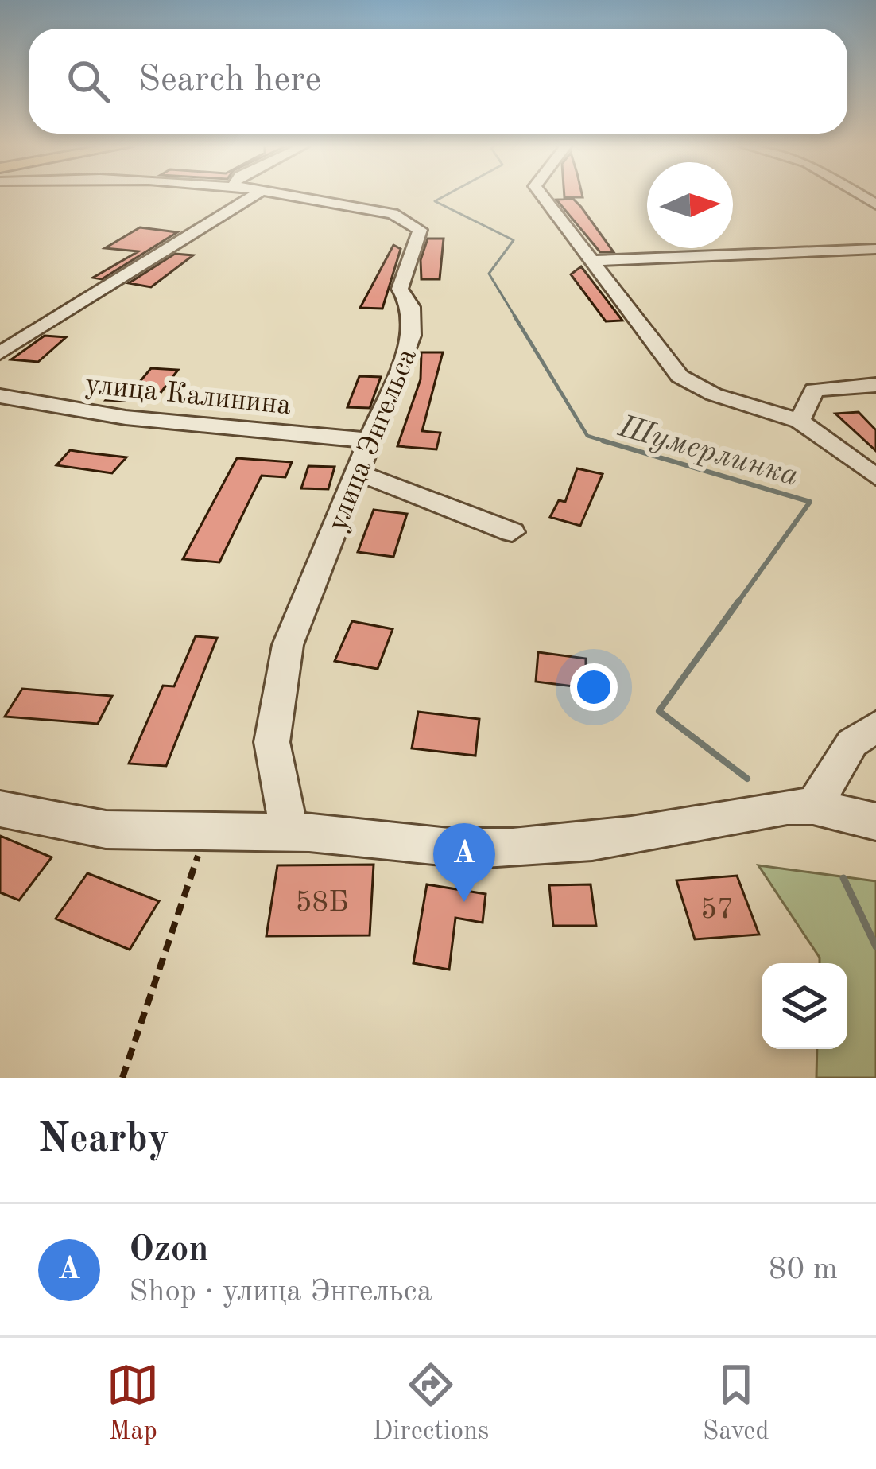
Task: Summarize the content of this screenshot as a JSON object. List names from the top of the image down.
{
  "streets": {
    "street": ["улица Калинина", "улица Энгельса"]
  },
  "crossings": [
    ["улица Калинина", "улица Энгельса"]
  ],
  "water": ["Шумерлинка"],
  "house_numbers": ["58Б", "57"],
  "north": "right",
  "page": {
    "search": "Search here",
    "pins": "A",
    "heading": "Nearby",
    "list": [
      {
        "mark": "A",
        "name": "Ozon",
        "note": "Shop · улица Энгельса",
        "value": "80 m"
      }
    ],
    "nav": ["Map", "Directions", "Saved"]
  }
}
